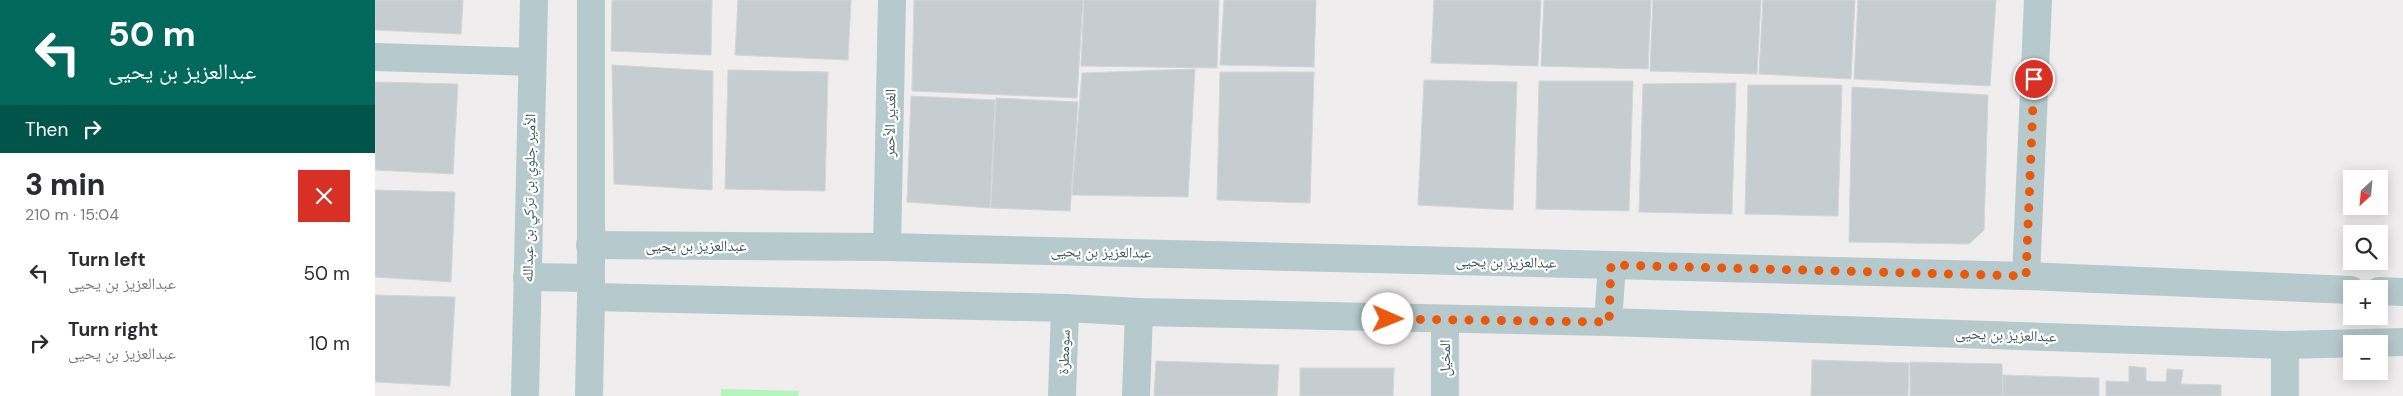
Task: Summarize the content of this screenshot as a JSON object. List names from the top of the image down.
{
  "streets": {
    "street": [
      "الغدير الأحمر",
      "الأمير جلوي بن تركي بن عبدالله",
      "عبدالعزيز بن يحيى",
      "سومطرة",
      "المخيل"
    ]
  },
  "crossings": [
    ["الغدير الأحمر", "عبدالعزيز بن يحيى"],
    ["الأمير جلوي بن تركي بن عبدالله", "عبدالعزيز بن يحيى"],
    ["عبدالعزيز بن يحيى", "سومطرة"],
    ["عبدالعزيز بن يحيى", "المخيل"]
  ],
  "north": "bottom left",
  "page": {
    "turn": ["50 m", "عبدالعزيز بن يحيى"],
    "then": "Then",
    "heading": ["3 min", "210 m · 15:04"],
    "map_buttons": ["+", "−"],
    "list": [
      {
        "name": "Turn left",
        "note": "عبدالعزيز بن يحيى",
        "value": "50 m"
      },
      {
        "name": "Turn right",
        "note": "عبدالعزيز بن يحيى",
        "value": "10 m"
      }
    ]
  }
}
